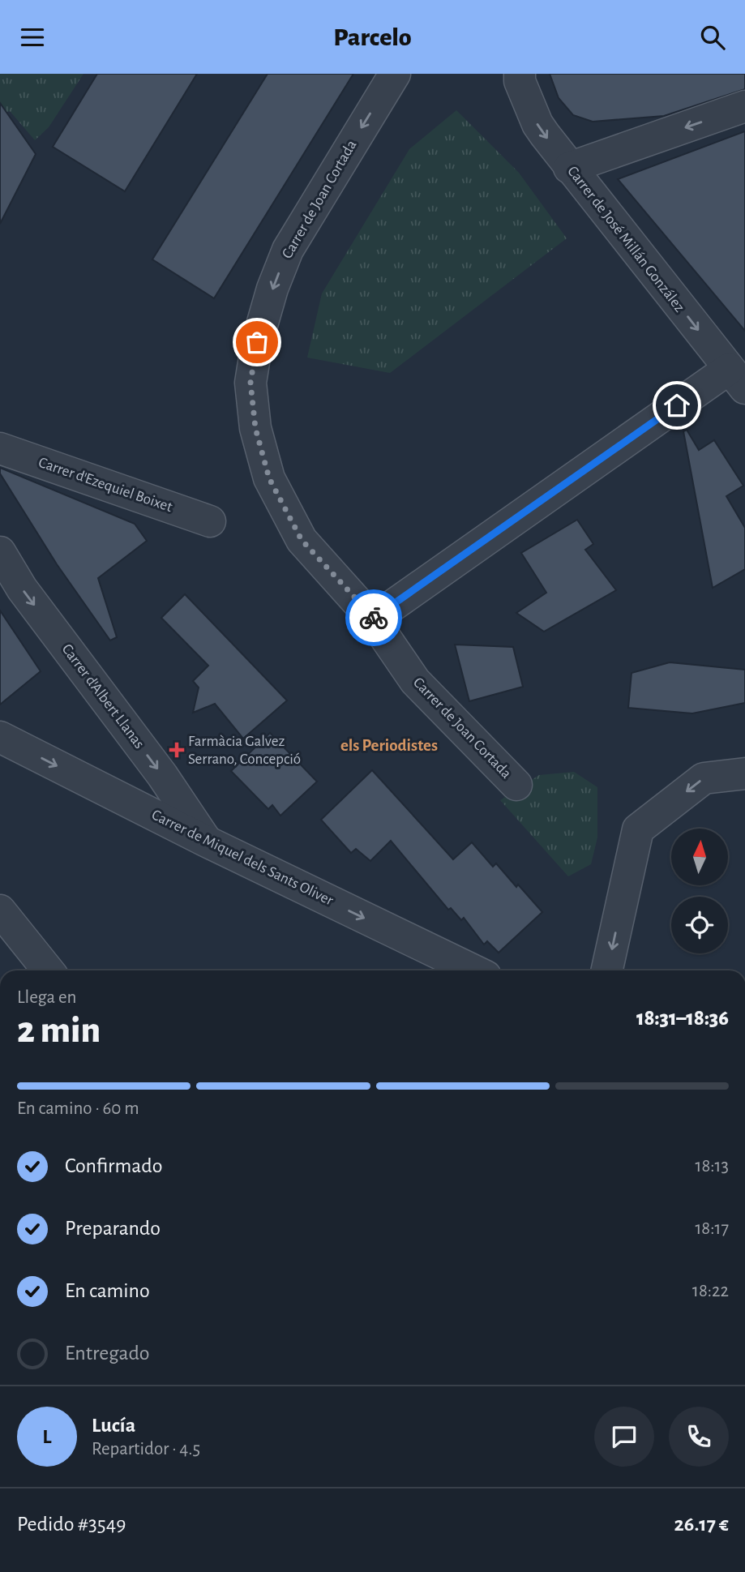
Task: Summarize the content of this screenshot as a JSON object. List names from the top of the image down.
{
  "streets": {
    "street": [
      "Carrer de Joan Cortada",
      "Carrer de José Millán González",
      "Carrer d'Ezequiel Boixet",
      "Carrer d'Albert Llanas",
      "Carrer de Miquel dels Sants Oliver"
    ]
  },
  "crossings": [
    ["Carrer d'Albert Llanas", "Carrer de Miquel dels Sants Oliver"]
  ],
  "one_way": [
    "Carrer de Joan Cortada",
    "Carrer de José Millán González",
    "Carrer d'Albert Llanas",
    "Carrer de Miquel dels Sants Oliver"
  ],
  "districts": ["els Periodistes"],
  "places": {
    "health": ["Farmàcia Galvez Serrano, Concepció"]
  },
  "north": "top",
  "page": {
    "header": "Parcelo",
    "heading": ["2 min", "Llega en", "18:31–18:36"],
    "panel": [
      "Lucía",
      "Repartidor · 4.5",
      "Pedido #3549",
      "26.17 €"
    ],
    "bar": "En camino · 60 m",
    "list": [
      ["Confirmado", "18:13"],
      ["Preparando", "18:17"],
      ["En camino", "18:22"],
      "Entregado"
    ],
    "round": "L"
  }
}
